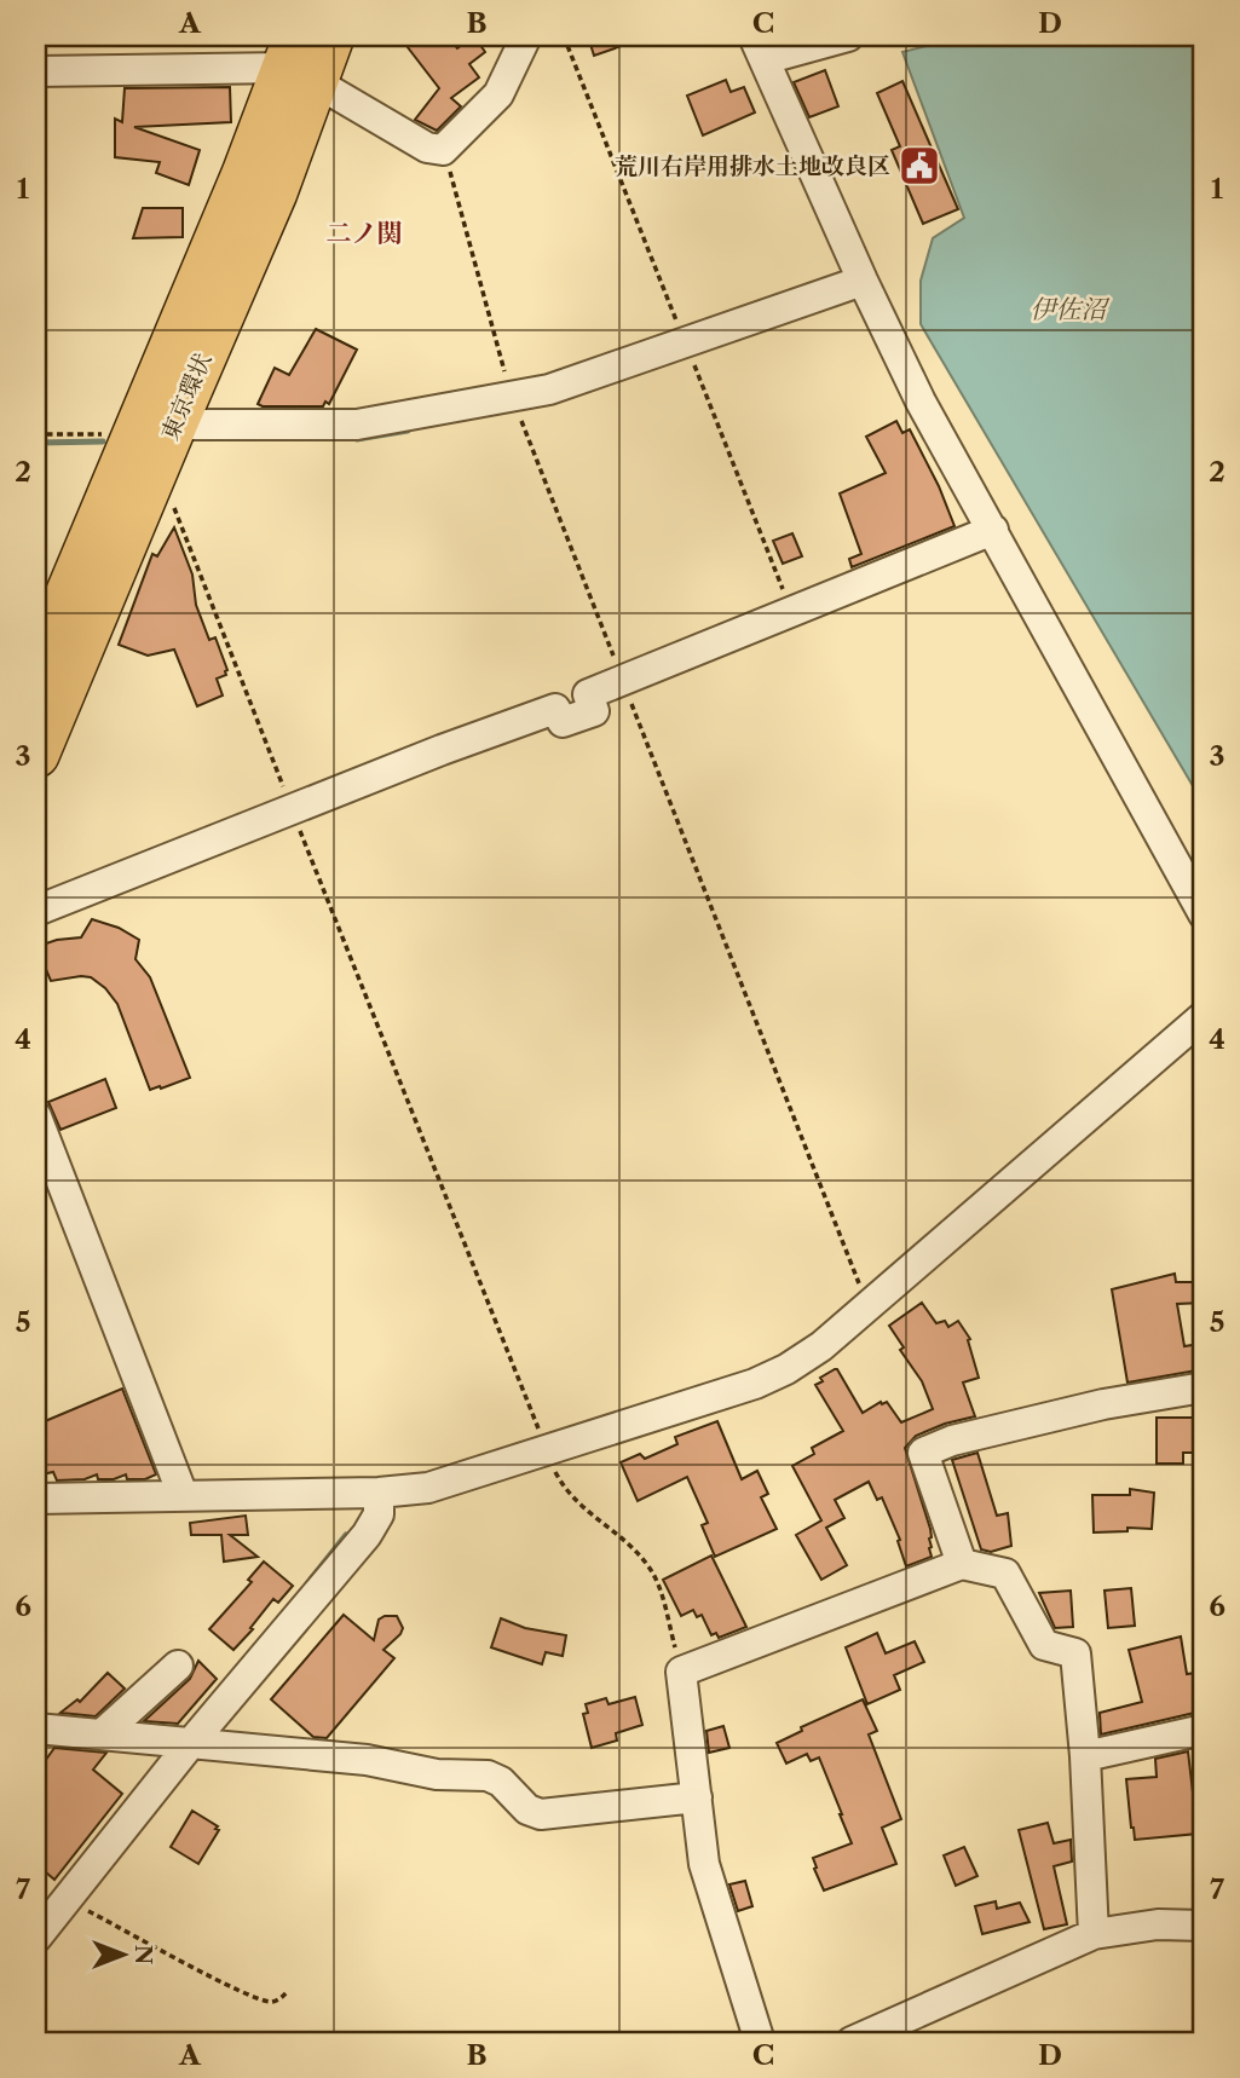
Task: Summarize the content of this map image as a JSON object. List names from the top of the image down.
{
  "streets": {
    "highway": ["東京環状"]
  },
  "districts": ["二ノ関"],
  "water": ["伊佐沼"],
  "places": {
    "public building": ["荒川右岸用排水土地改良区"]
  },
  "north": "right",
  "grid": {
    "columns": [
      "A",
      "B",
      "C",
      "D"
    ],
    "rows": [
      "1",
      "2",
      "3",
      "4",
      "5",
      "6",
      "7"
    ]
  }
}
